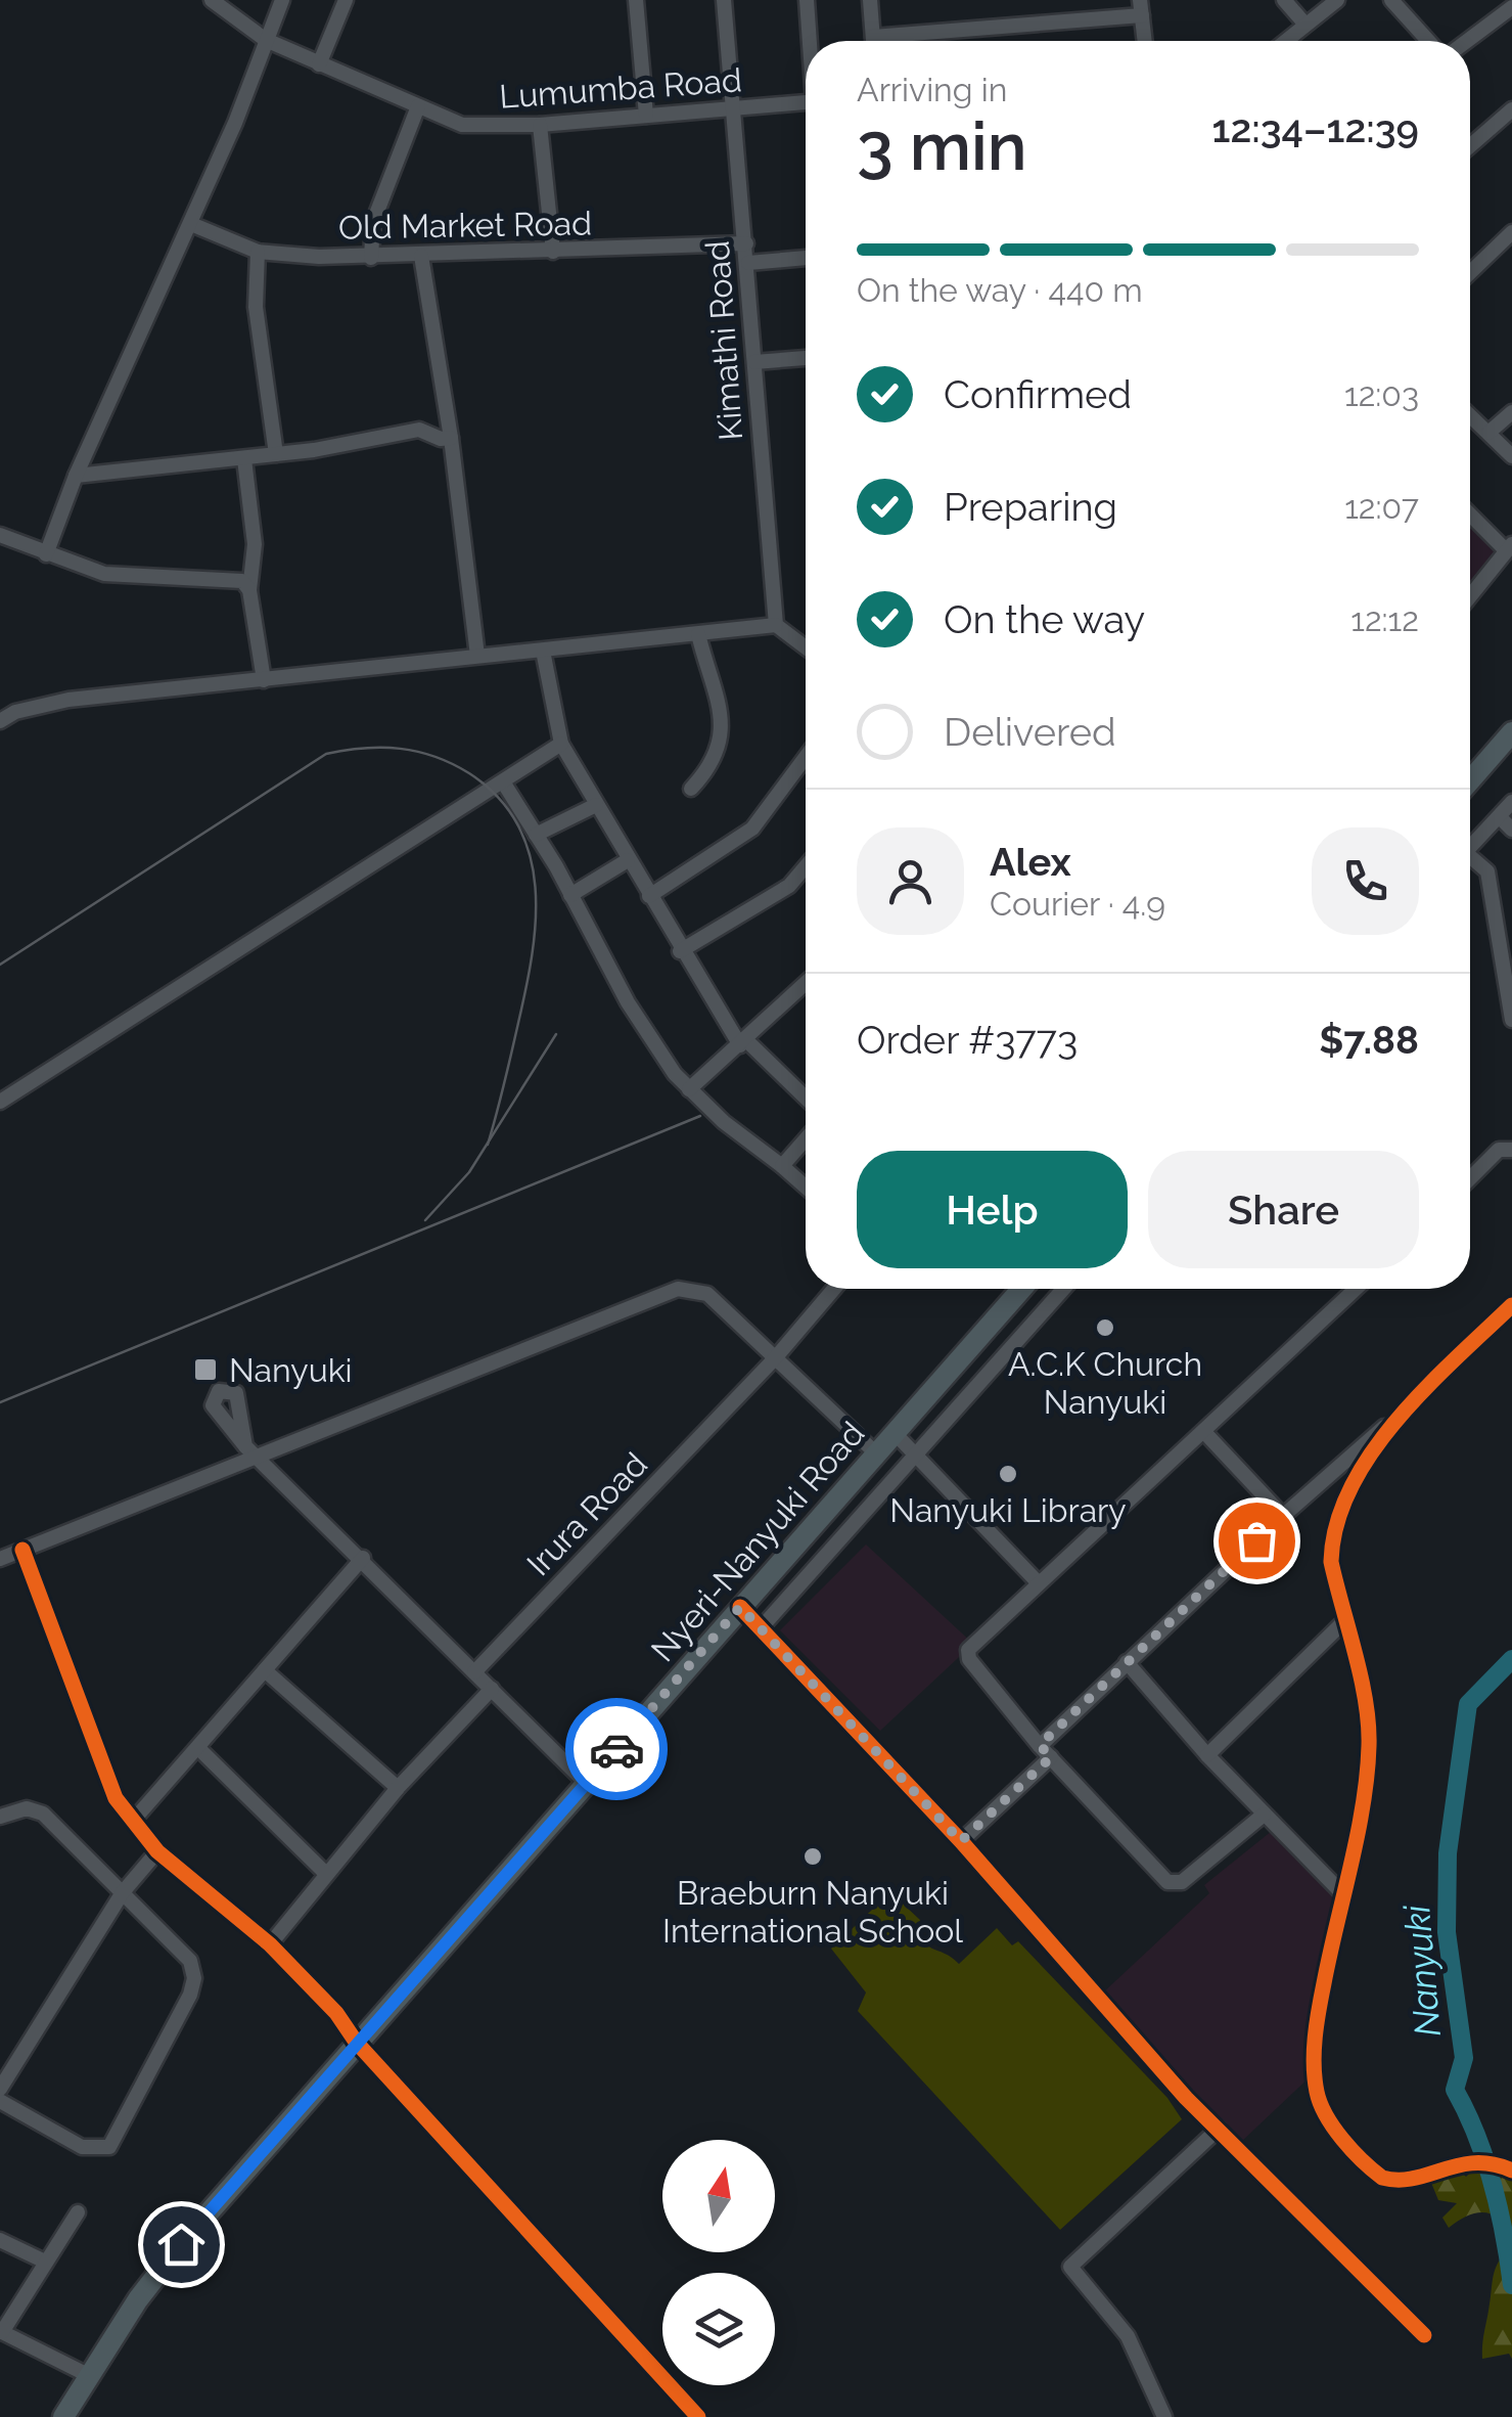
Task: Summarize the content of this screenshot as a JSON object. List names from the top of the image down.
{
  "streets": {
    "highway": ["Nyeri-Nanyuki Road"],
    "street": [
      "Lumumba Road",
      "Old Market Road",
      "Kimathi Road",
      "Irura Road"
    ]
  },
  "crossings": [
    ["Lumumba Road", "Kimathi Road"],
    ["Old Market Road", "Kimathi Road"]
  ],
  "water": ["Nanyuki"],
  "places": {
    "other": ["A.C.K Church Nanyuki", "Nanyuki Library", "Braeburn Nanyuki International School"],
    "transit": ["Nanyuki"]
  },
  "north": "top",
  "page": {
    "heading": ["3 min", "Arriving in", "12:34–12:39"],
    "panel": [
      "Alex",
      "Courier · 4.9",
      "Order #3773",
      "$7.88"
    ],
    "bar": "On the way · 440 m",
    "list": [
      ["Confirmed", "12:03"],
      ["Preparing", "12:07"],
      ["On the way", "12:12"],
      "Delivered"
    ],
    "buttons": ["Help", "Share"]
  }
}
